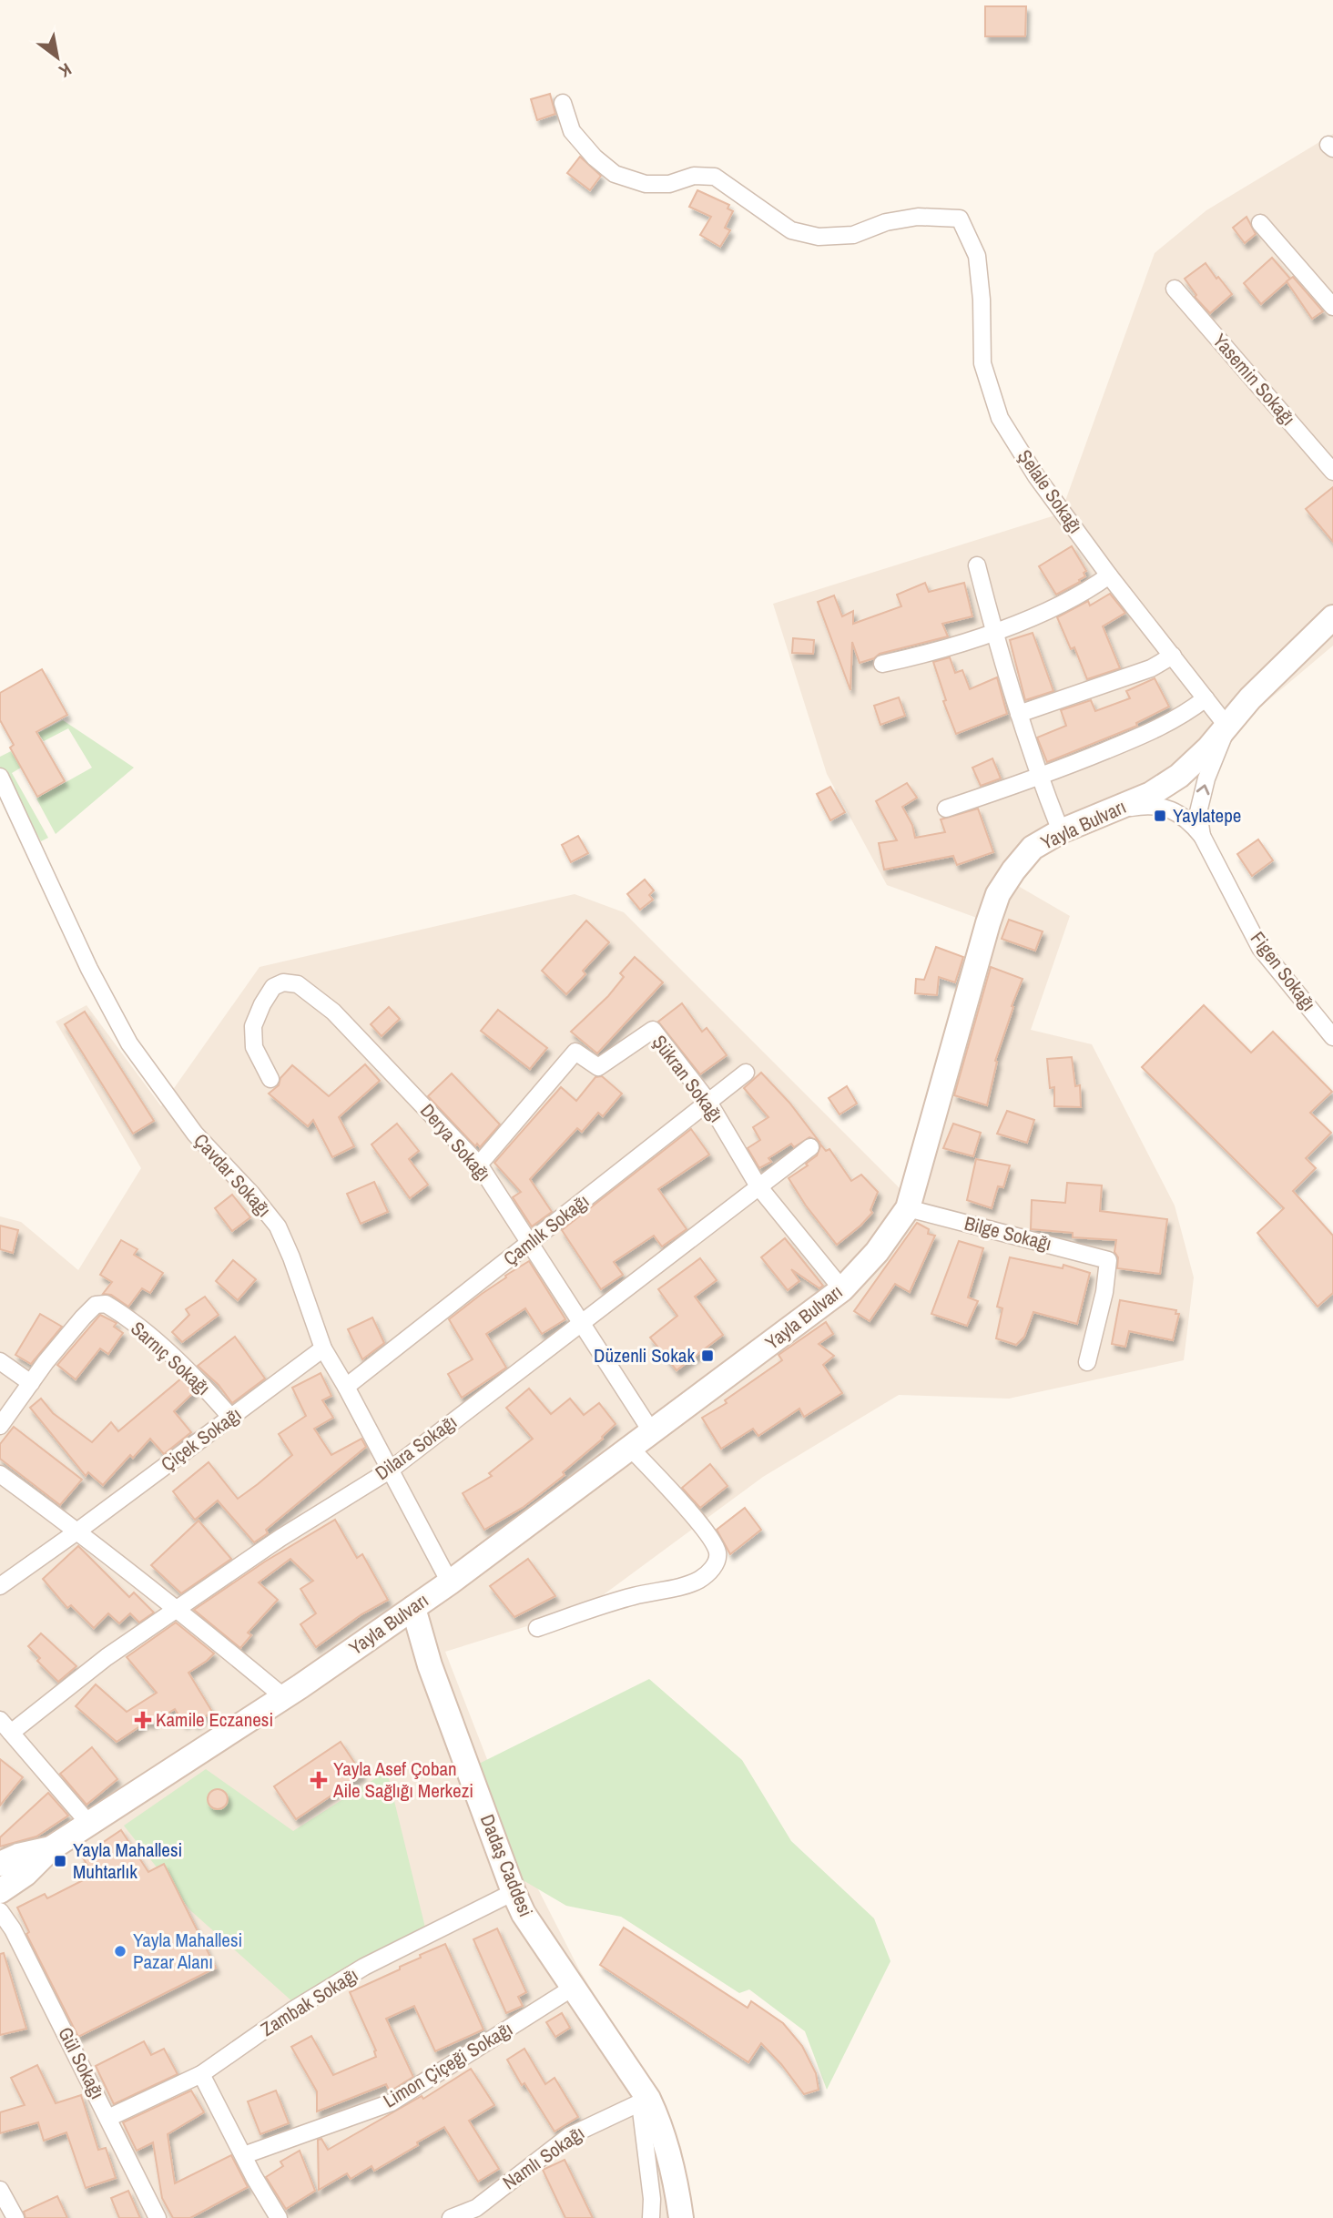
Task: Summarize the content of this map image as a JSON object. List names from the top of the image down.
{
  "streets": {
    "main road": ["Yayla Bulvarı", "Dadaş Caddesi"],
    "street": [
      "Yasemin Sokağı",
      "Şelale Sokağı",
      "Figen Sokağı",
      "Şükran Sokağı",
      "Derya Sokağı",
      "Çavdar Sokağı",
      "Çamlık Sokağı",
      "Bilge Sokağı",
      "Sarnıç Sokağı",
      "Çiçek Sokağı",
      "Dilara Sokağı",
      "Zambak Sokağı",
      "Gül Sokağı",
      "Limon Çiçeği Sokağı",
      "Namlı Sokağı"
    ]
  },
  "crossings": [
    ["Şelale Sokağı", "Yayla Bulvarı"],
    ["Yayla Bulvarı", "Şükran Sokağı"],
    ["Yayla Bulvarı", "Derya Sokağı"],
    ["Yayla Bulvarı", "Çavdar Sokağı"],
    ["Yayla Bulvarı", "Bilge Sokağı"],
    ["Yayla Bulvarı", "Dadaş Caddesi"],
    ["Şükran Sokağı", "Derya Sokağı"],
    ["Şükran Sokağı", "Çamlık Sokağı"],
    ["Şükran Sokağı", "Dilara Sokağı"],
    ["Derya Sokağı", "Çamlık Sokağı"],
    ["Derya Sokağı", "Dilara Sokağı"],
    ["Çavdar Sokağı", "Çamlık Sokağı"],
    ["Çavdar Sokağı", "Çiçek Sokağı"],
    ["Çavdar Sokağı", "Dilara Sokağı"],
    ["Sarnıç Sokağı", "Çiçek Sokağı"],
    ["Dadaş Caddesi", "Zambak Sokağı"],
    ["Dadaş Caddesi", "Limon Çiçeği Sokağı"],
    ["Dadaş Caddesi", "Namlı Sokağı"],
    ["Zambak Sokağı", "Gül Sokağı"]
  ],
  "places": {
    "transit": ["Yaylatepe", "Düzenli Sokak", "Yayla Mahallesi Muhtarlık"],
    "health": ["Kamile Eczanesi", "Yayla Asef Çoban Aile Sağlığı Merkezi"],
    "other": ["Yayla Mahallesi Pazar Alanı"]
  },
  "north": "bottom right"
}
